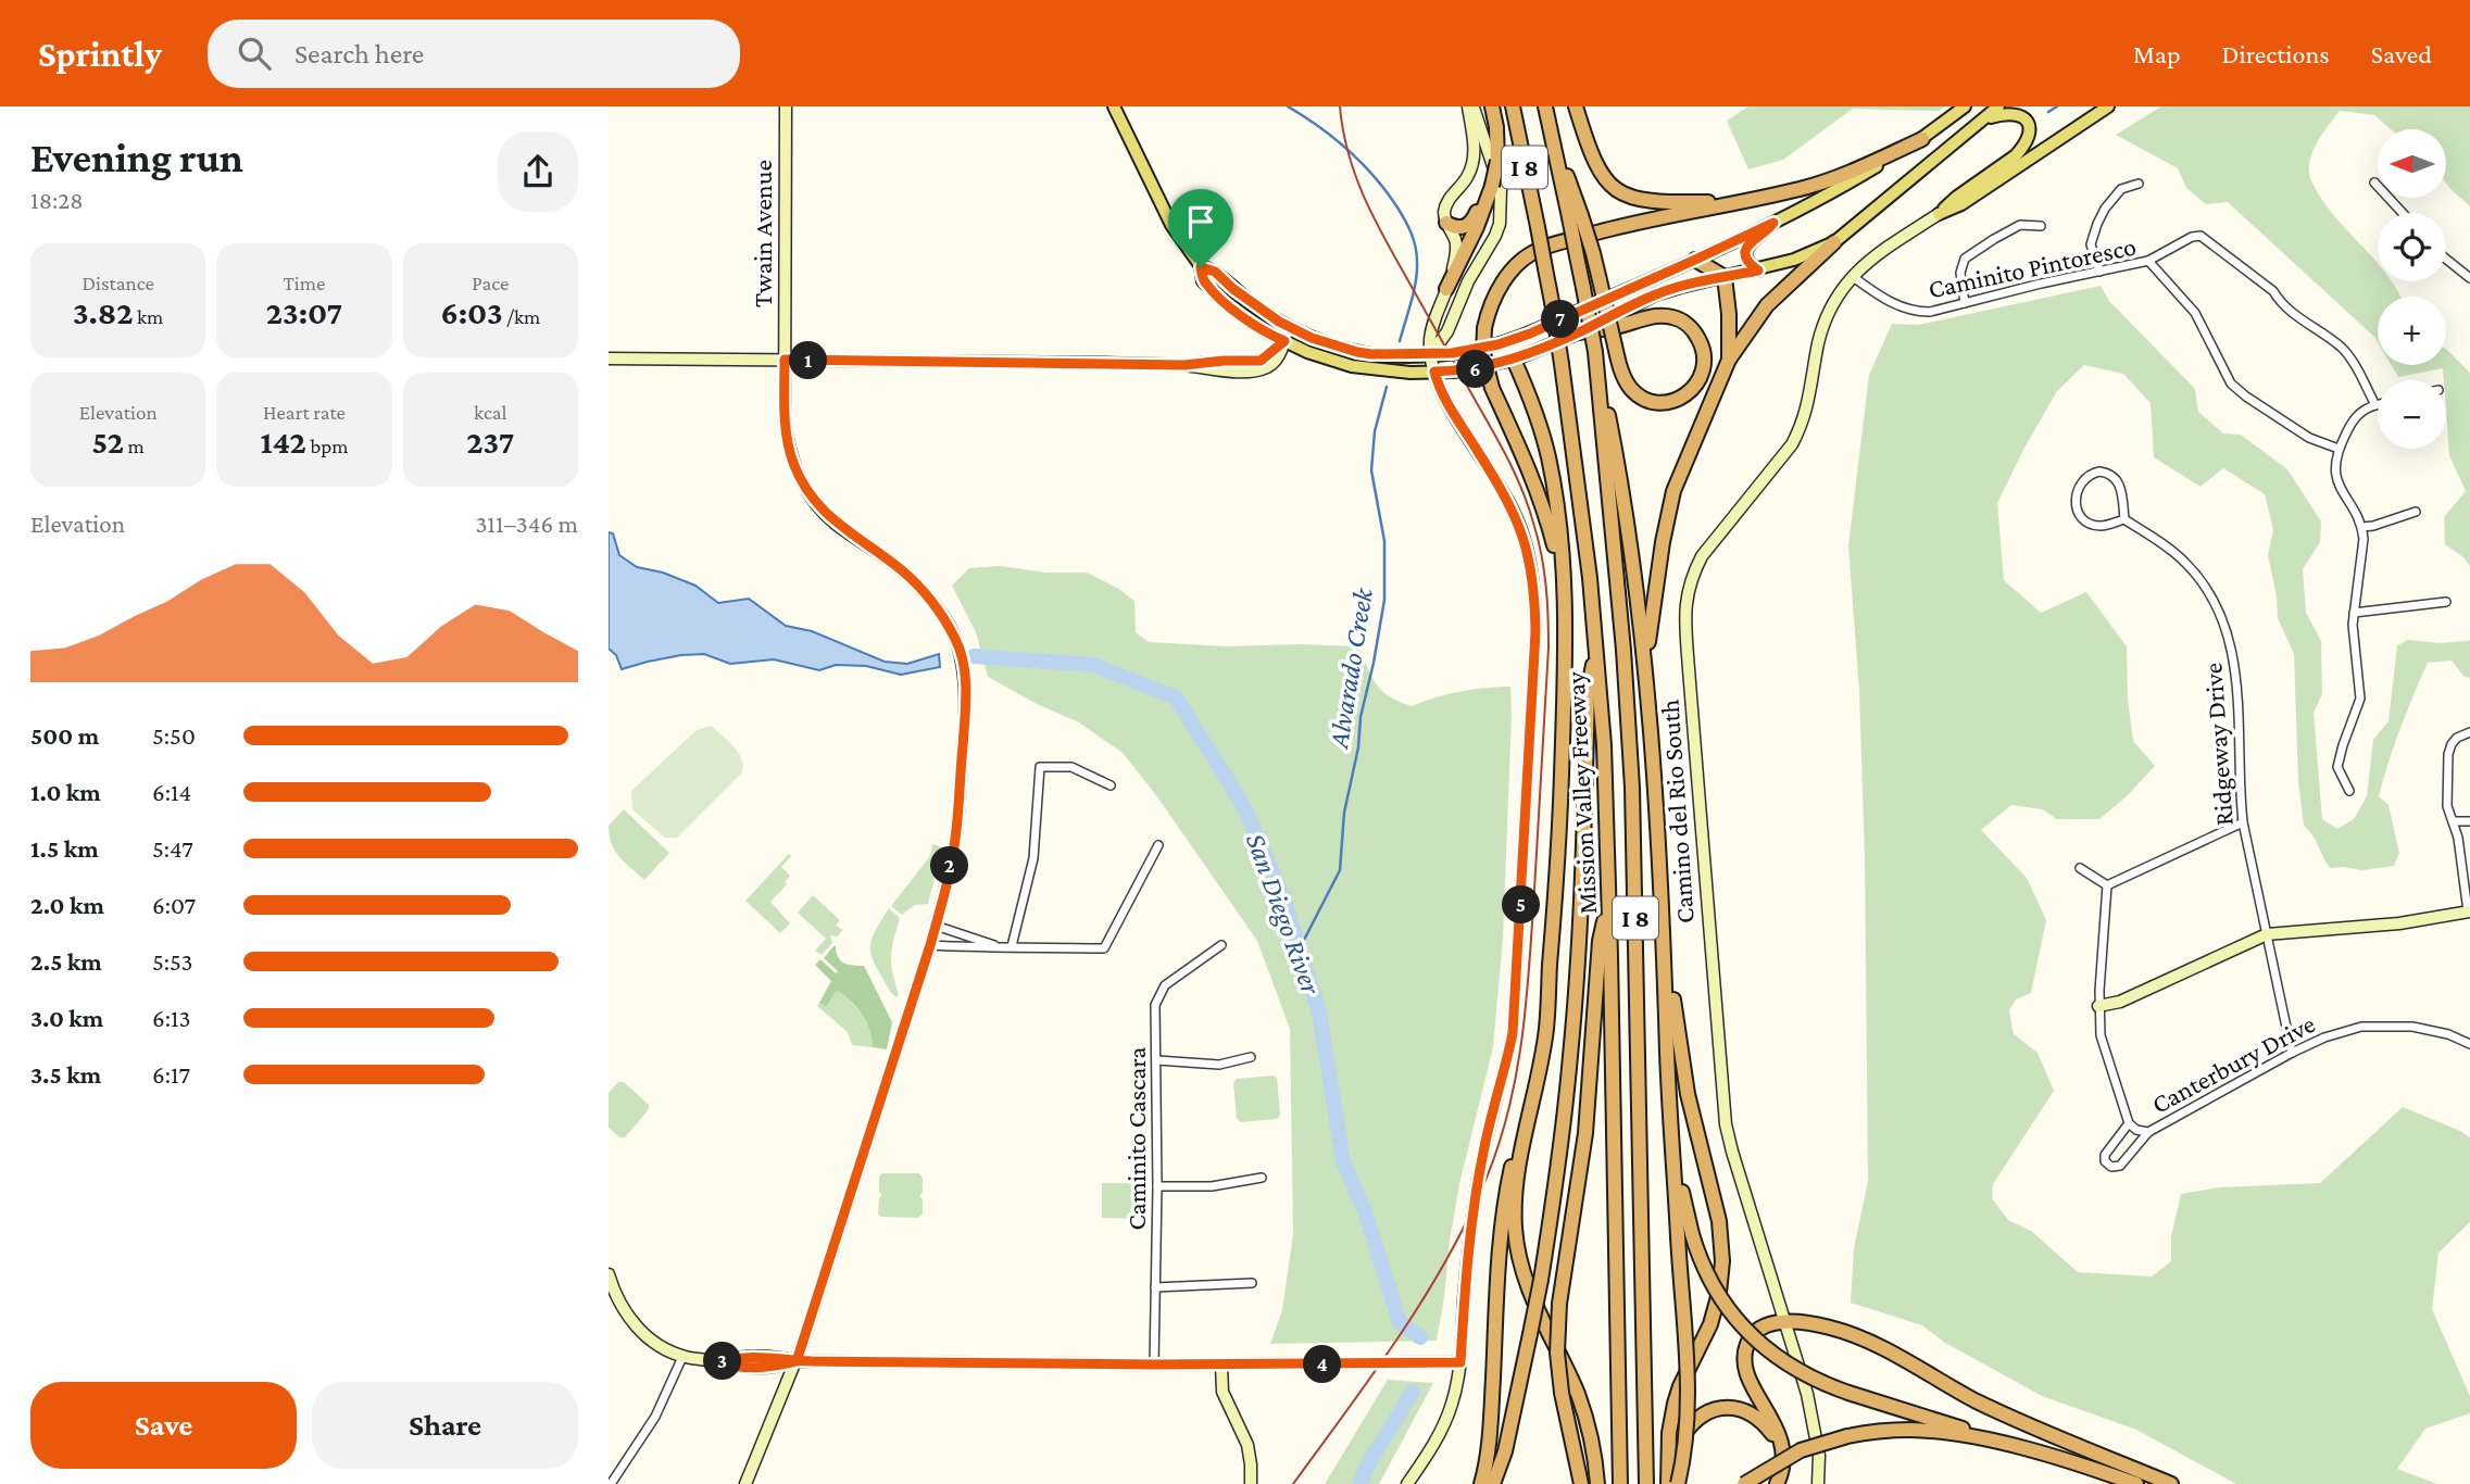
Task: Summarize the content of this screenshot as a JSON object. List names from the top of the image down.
{
  "streets": {
    "highway": ["I 8", "Mission Valley Freeway"],
    "main road": ["Twain Avenue", "Camino del Rio South"],
    "street": [
      "Caminito Pintoresco",
      "Ridgeway Drive",
      "Canterbury Drive",
      "Caminito Cascara"
    ]
  },
  "crossings": [
    ["Caminito Pintoresco", "Camino del Rio South"],
    ["Ridgeway Drive", "Canterbury Drive"]
  ],
  "water": ["Alvarado Creek", "San Diego River"],
  "north": "left",
  "page": {
    "header": "Sprintly",
    "search": "Search here",
    "nav": ["Map", "Directions", "Saved"],
    "heading": ["Evening run", "18:28"],
    "map_buttons": ["+", "−"],
    "stats": [
      ["Distance", "3.82 km"],
      ["Time", "23:07"],
      ["Pace", "6:03 /km"],
      ["Elevation", "52 m"],
      ["Heart rate", "142 bpm"],
      ["kcal", "237"]
    ],
    "pins": [
      "7",
      "1",
      "6",
      "2",
      "5",
      "3",
      "4"
    ],
    "chart": ["Elevation", "311–346 m"],
    "list": [
      {
        "name": "500 m",
        "note": "5:50"
      },
      {
        "name": "1.0 km",
        "note": "6:14"
      },
      {
        "name": "1.5 km",
        "note": "5:47"
      },
      {
        "name": "2.0 km",
        "note": "6:07"
      },
      {
        "name": "2.5 km",
        "note": "5:53"
      },
      {
        "name": "3.0 km",
        "note": "6:13"
      },
      {
        "name": "3.5 km",
        "note": "6:17"
      }
    ],
    "buttons": ["Save", "Share"]
  }
}
